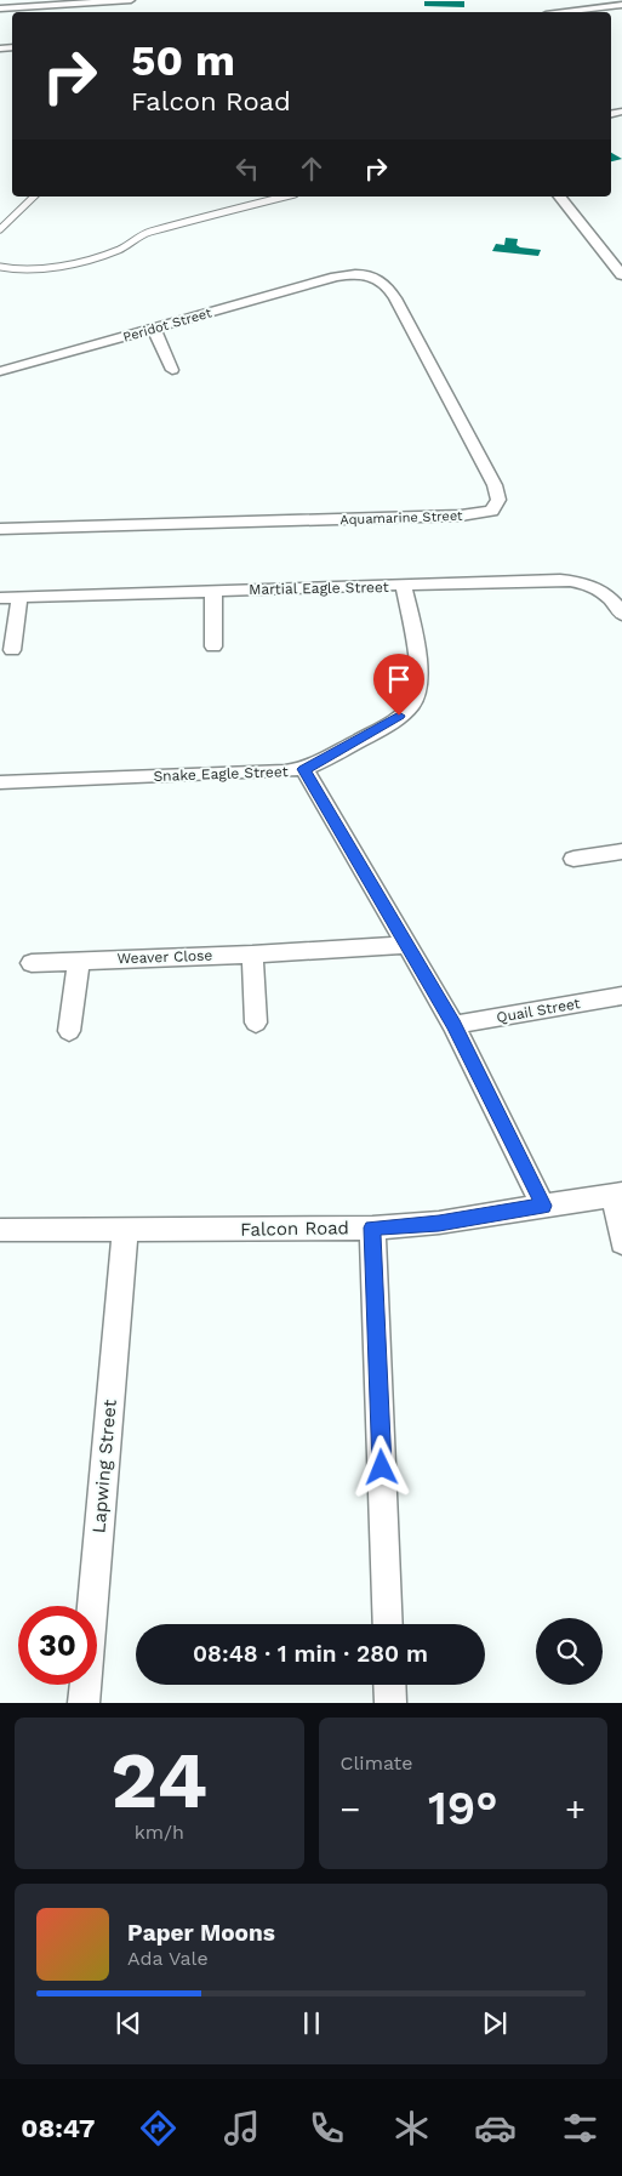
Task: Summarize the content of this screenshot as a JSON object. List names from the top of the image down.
{
  "streets": {
    "street": [
      "Peridot Street",
      "Aquamarine Street",
      "Martial Eagle Street",
      "Snake Eagle Street",
      "Weaver Close",
      "Quail Street",
      "Falcon Road",
      "Lapwing Street"
    ]
  },
  "crossings": [
    ["Peridot Street", "Aquamarine Street"],
    ["Martial Eagle Street", "Snake Eagle Street"],
    ["Falcon Road", "Lapwing Street"]
  ],
  "page": {
    "turn": ["50 m", "Falcon Road"],
    "limit": "30",
    "trip": "08:48 · 1 min · 280 m",
    "tile": [
      ["24", "km/h"],
      "Climate"
    ],
    "heat": ["−", "19°", "+"],
    "song": ["Paper Moons", "Ada Vale"],
    "tabs": "08:47"
  }
}
